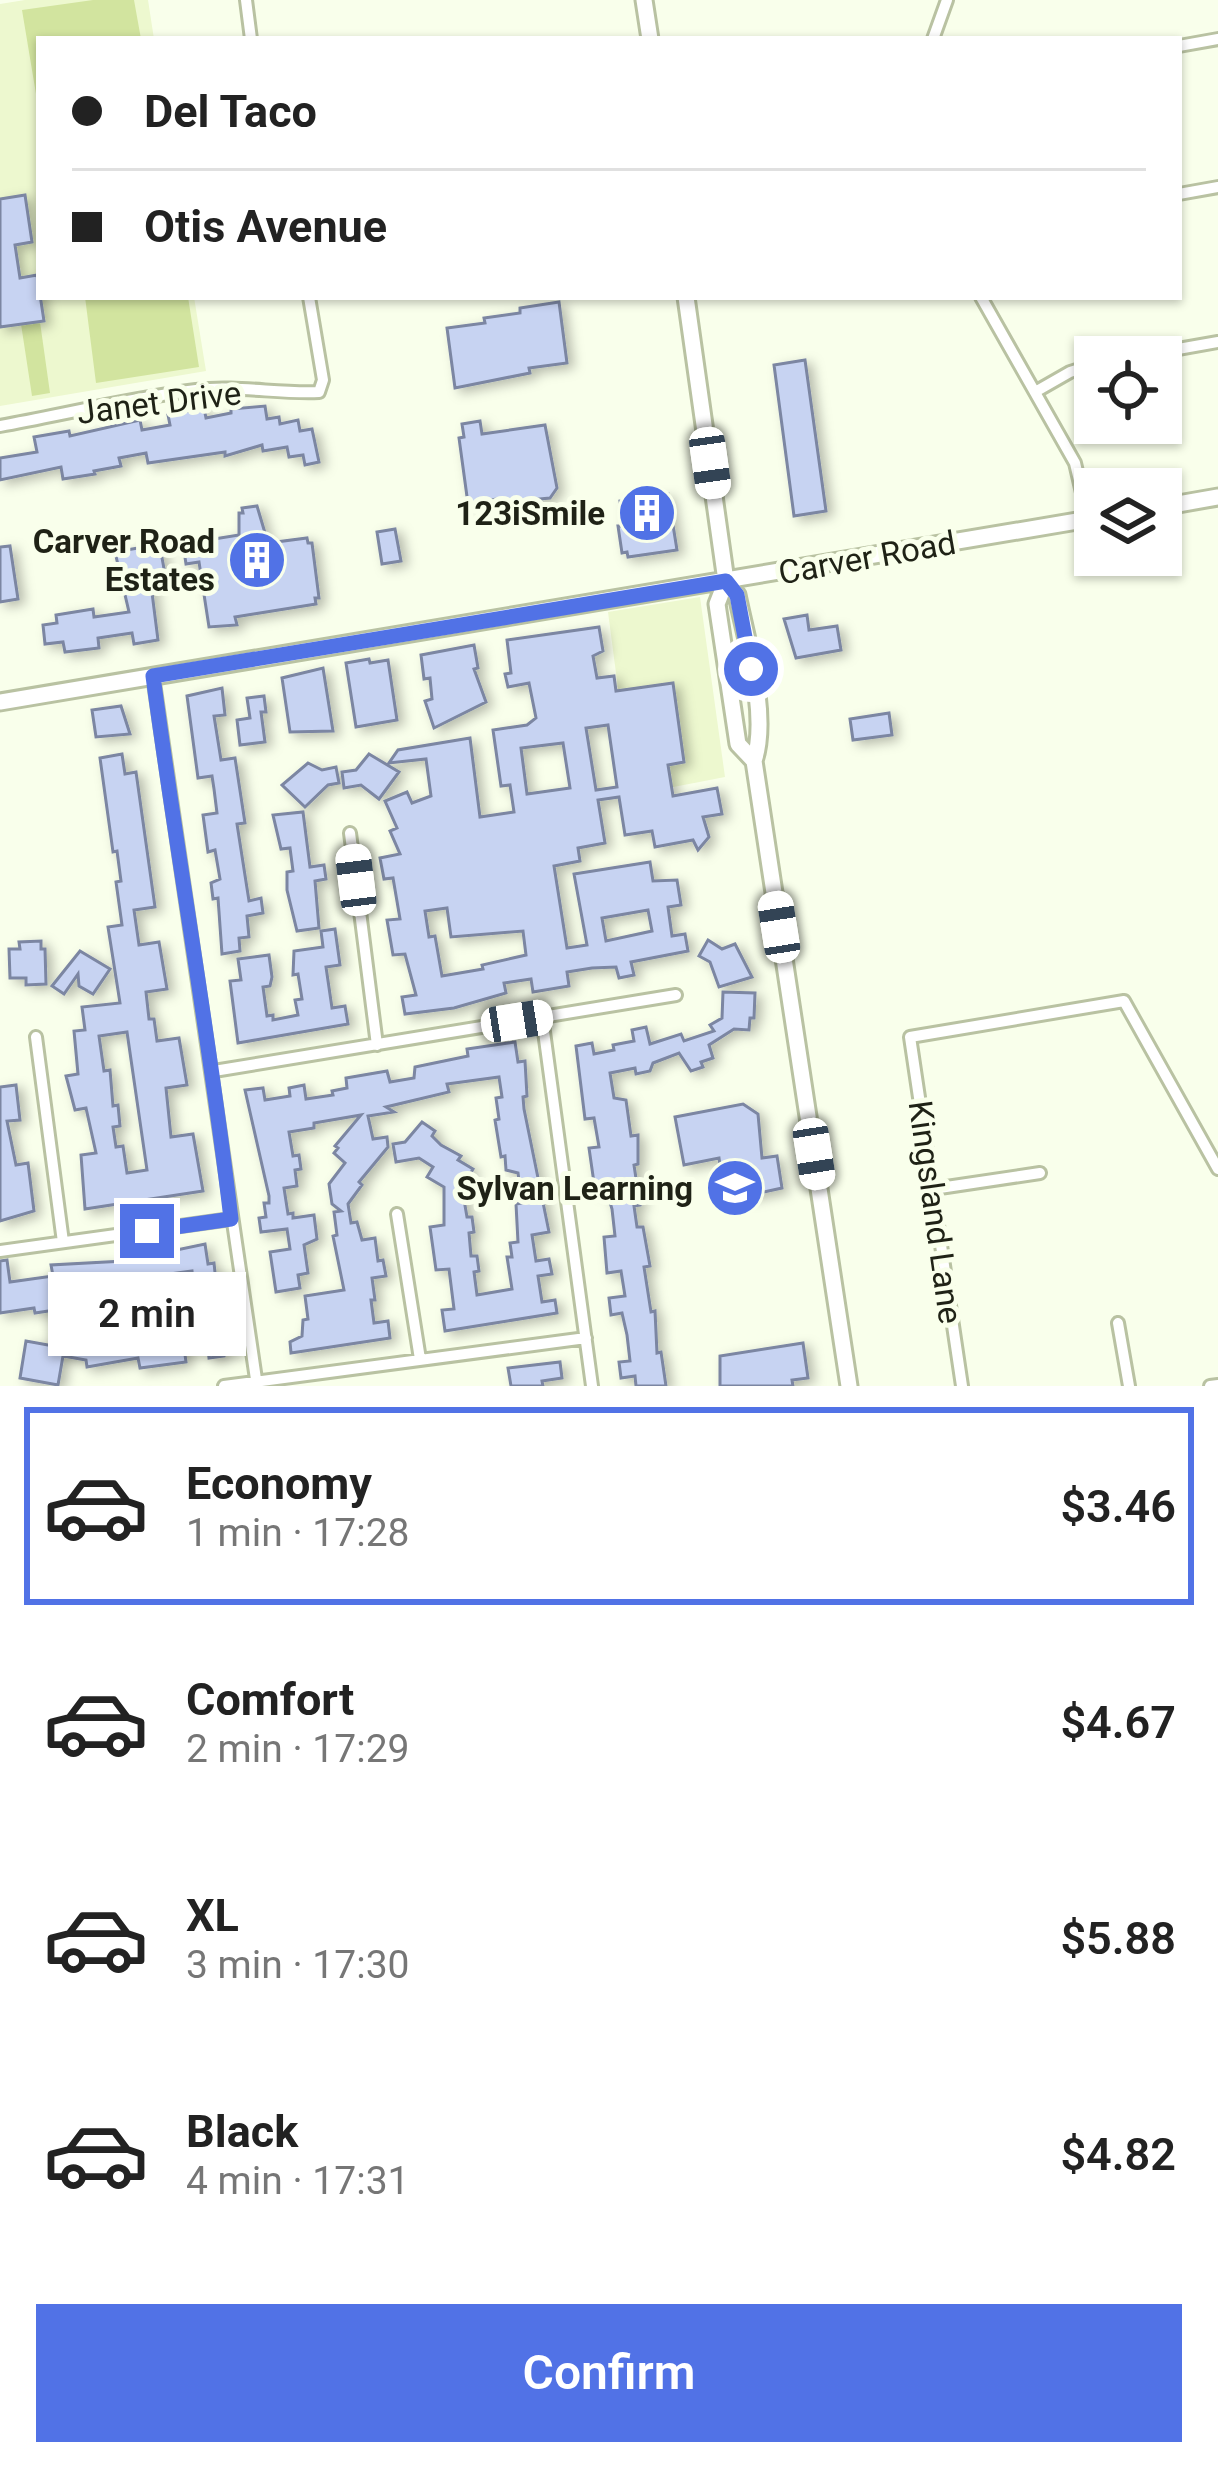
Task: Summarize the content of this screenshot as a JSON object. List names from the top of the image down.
{
  "streets": {
    "main road": ["Carver Road"],
    "street": ["Janet Drive", "Kingsland Lane"]
  },
  "places": {
    "building": ["123iSmile", "Carver Road Estates"],
    "school or university": ["Sylvan Learning"]
  },
  "page": {
    "banner": ["Del Taco", "Otis Avenue"],
    "bubble": "2 min",
    "list": [
      {
        "name": "Economy",
        "note": "1 min · 17:28",
        "value": "$3.46"
      },
      {
        "name": "Comfort",
        "note": "2 min · 17:29",
        "value": "$4.67"
      },
      {
        "name": "XL",
        "note": "3 min · 17:30",
        "value": "$5.88"
      },
      {
        "name": "Black",
        "note": "4 min · 17:31",
        "value": "$4.82"
      }
    ],
    "buttons": "Confirm"
  }
}
